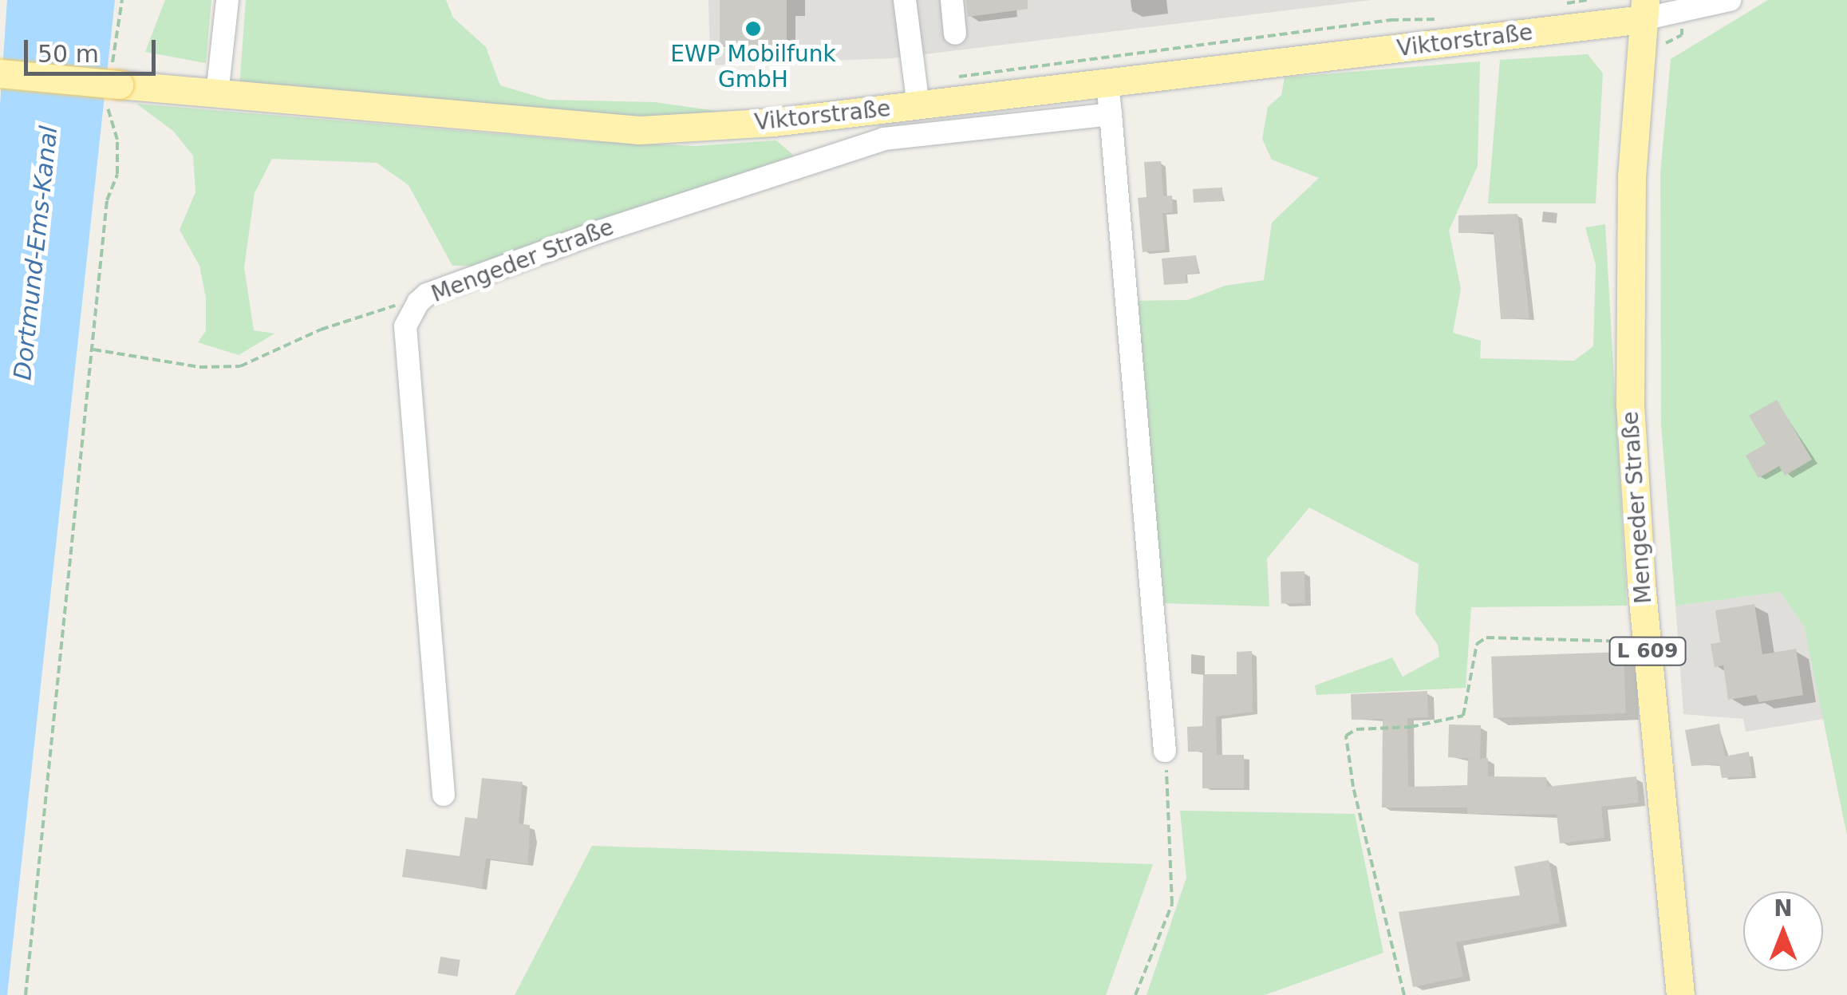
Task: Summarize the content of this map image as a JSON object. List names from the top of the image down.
{
  "streets": {
    "main road": ["Viktorstraße", "Mengeder Straße", "L 609"]
  },
  "crossings": [
    ["Viktorstraße", "Mengeder Straße"]
  ],
  "water": ["Dortmund-Ems-Kanal"],
  "places": ["EWP Mobilfunk GmbH"],
  "scale_bar": "50 m",
  "north": "top"
}
